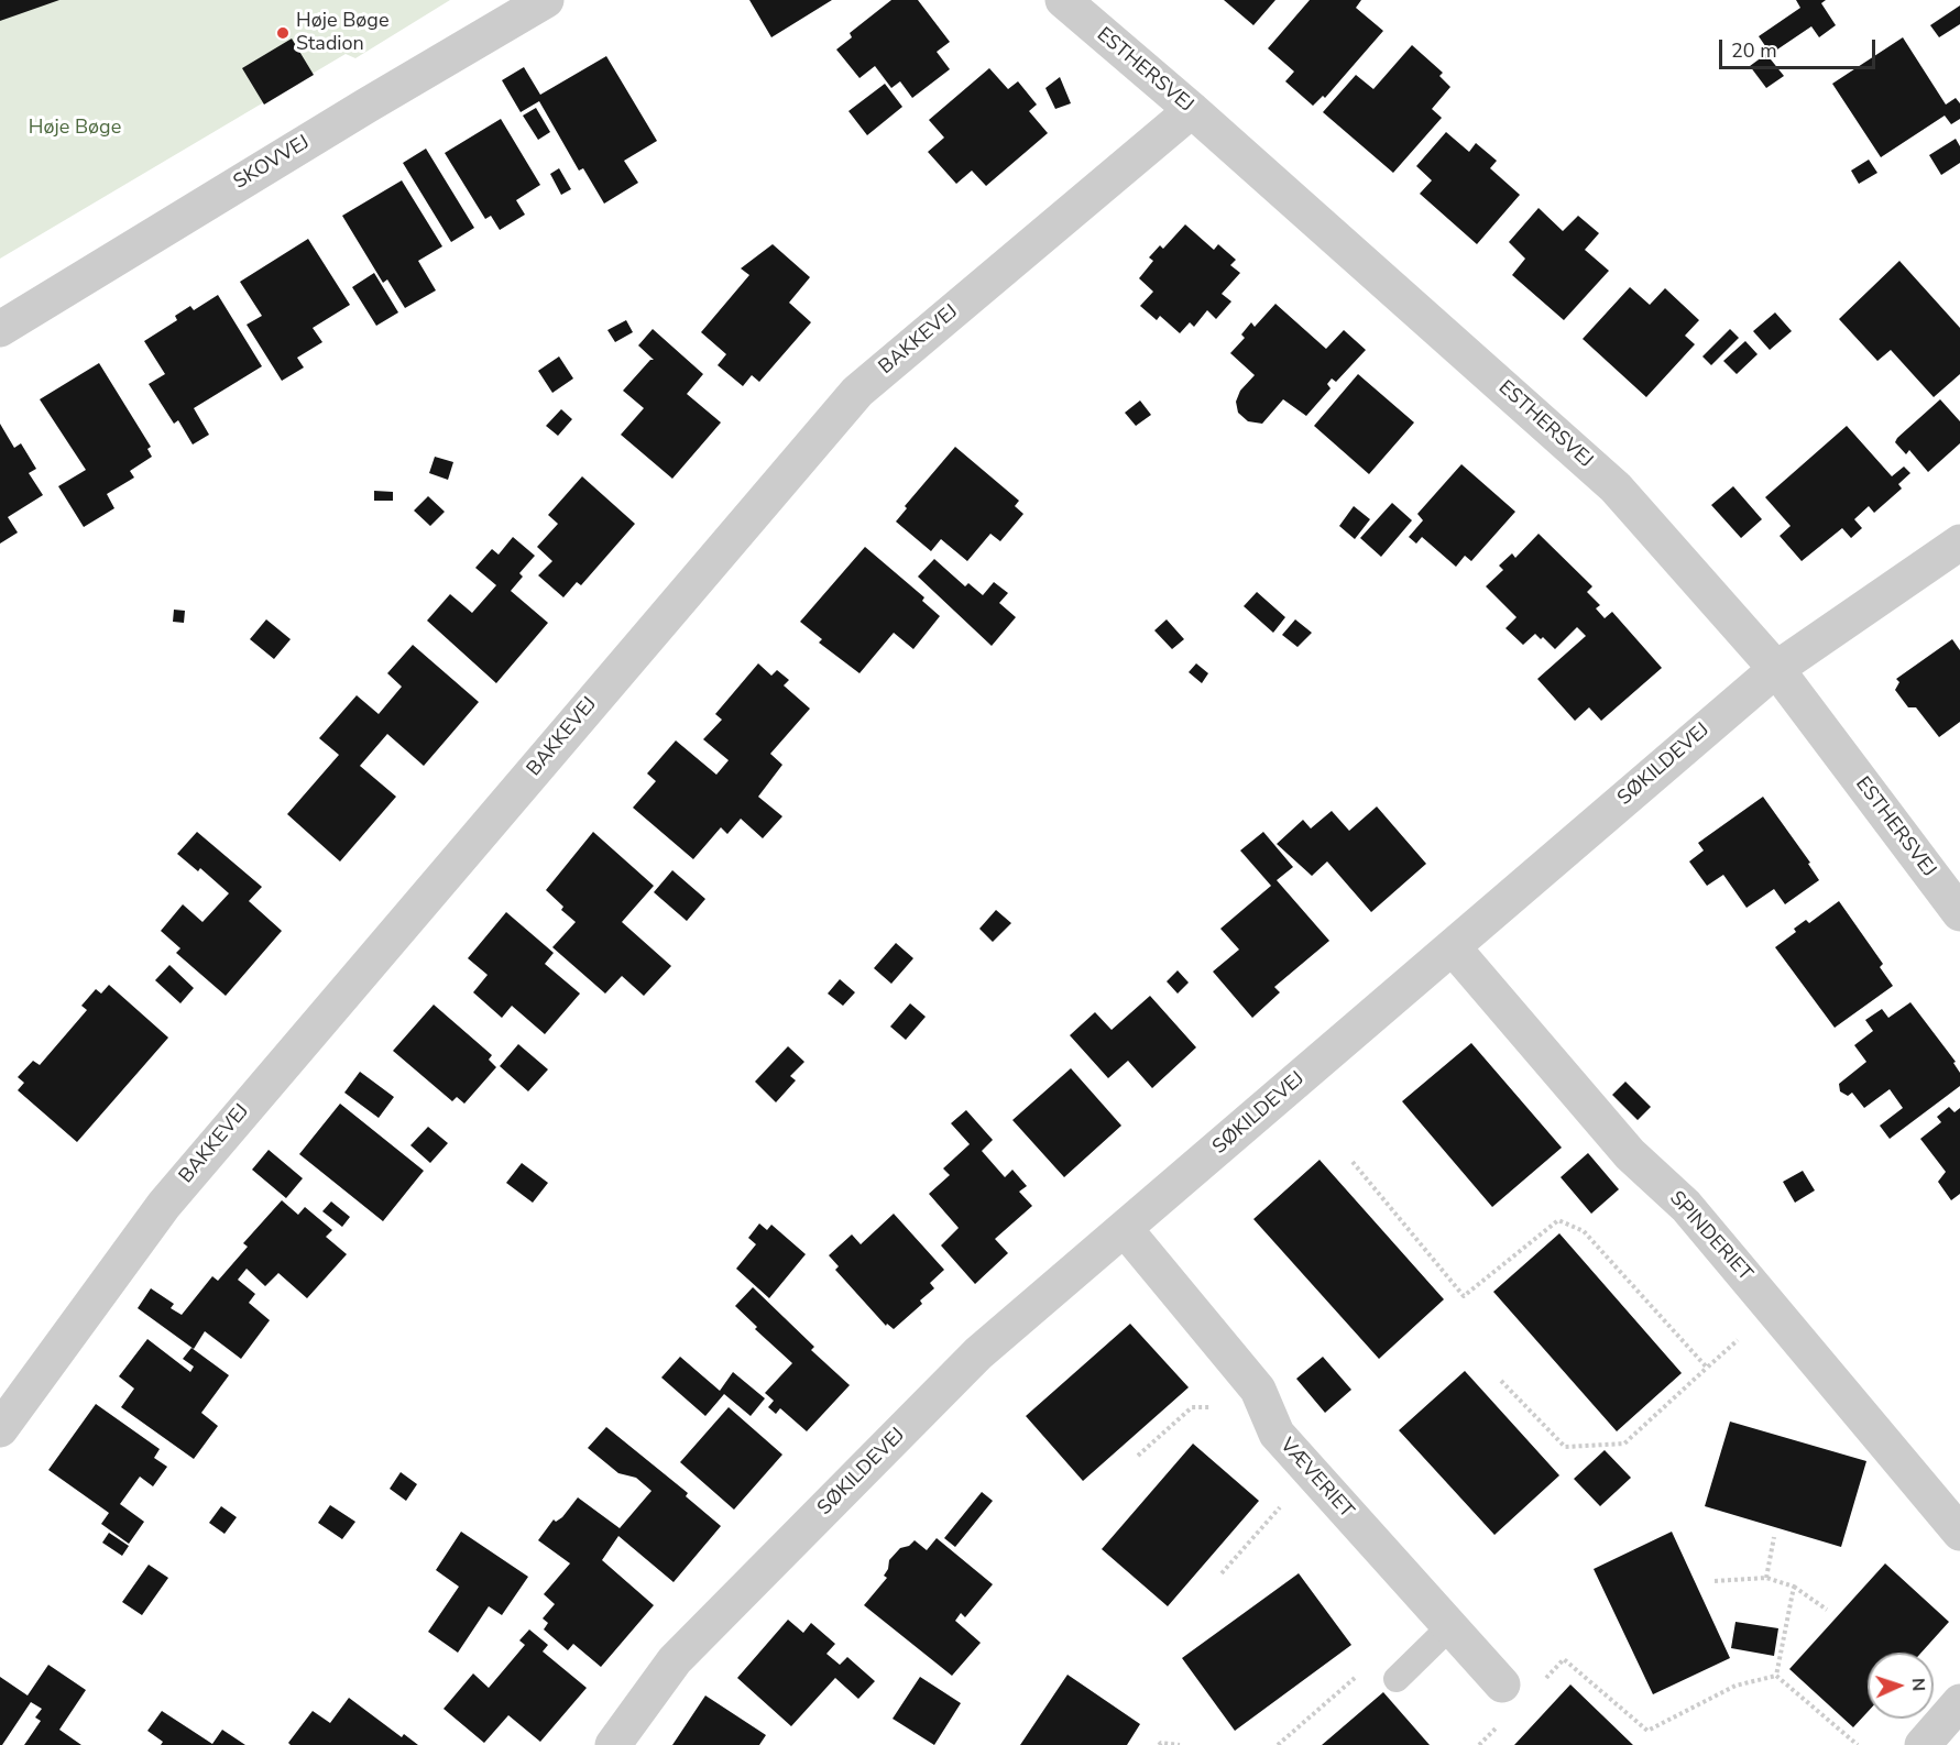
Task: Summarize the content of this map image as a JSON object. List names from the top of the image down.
{
  "streets": {
    "street": [
      "ESTHERSVEJ",
      "SKOVVEJ",
      "BAKKEVEJ",
      "SØKILDEVEJ",
      "SPINDERIET",
      "VÆVERIET"
    ]
  },
  "crossings": [
    ["ESTHERSVEJ", "BAKKEVEJ"],
    ["ESTHERSVEJ", "SØKILDEVEJ"],
    ["SØKILDEVEJ", "SPINDERIET"],
    ["SØKILDEVEJ", "VÆVERIET"]
  ],
  "parks": ["Høje Bøge"],
  "places": ["Høje Bøge Stadion"],
  "scale_bar": "20 m",
  "north": "right"
}
